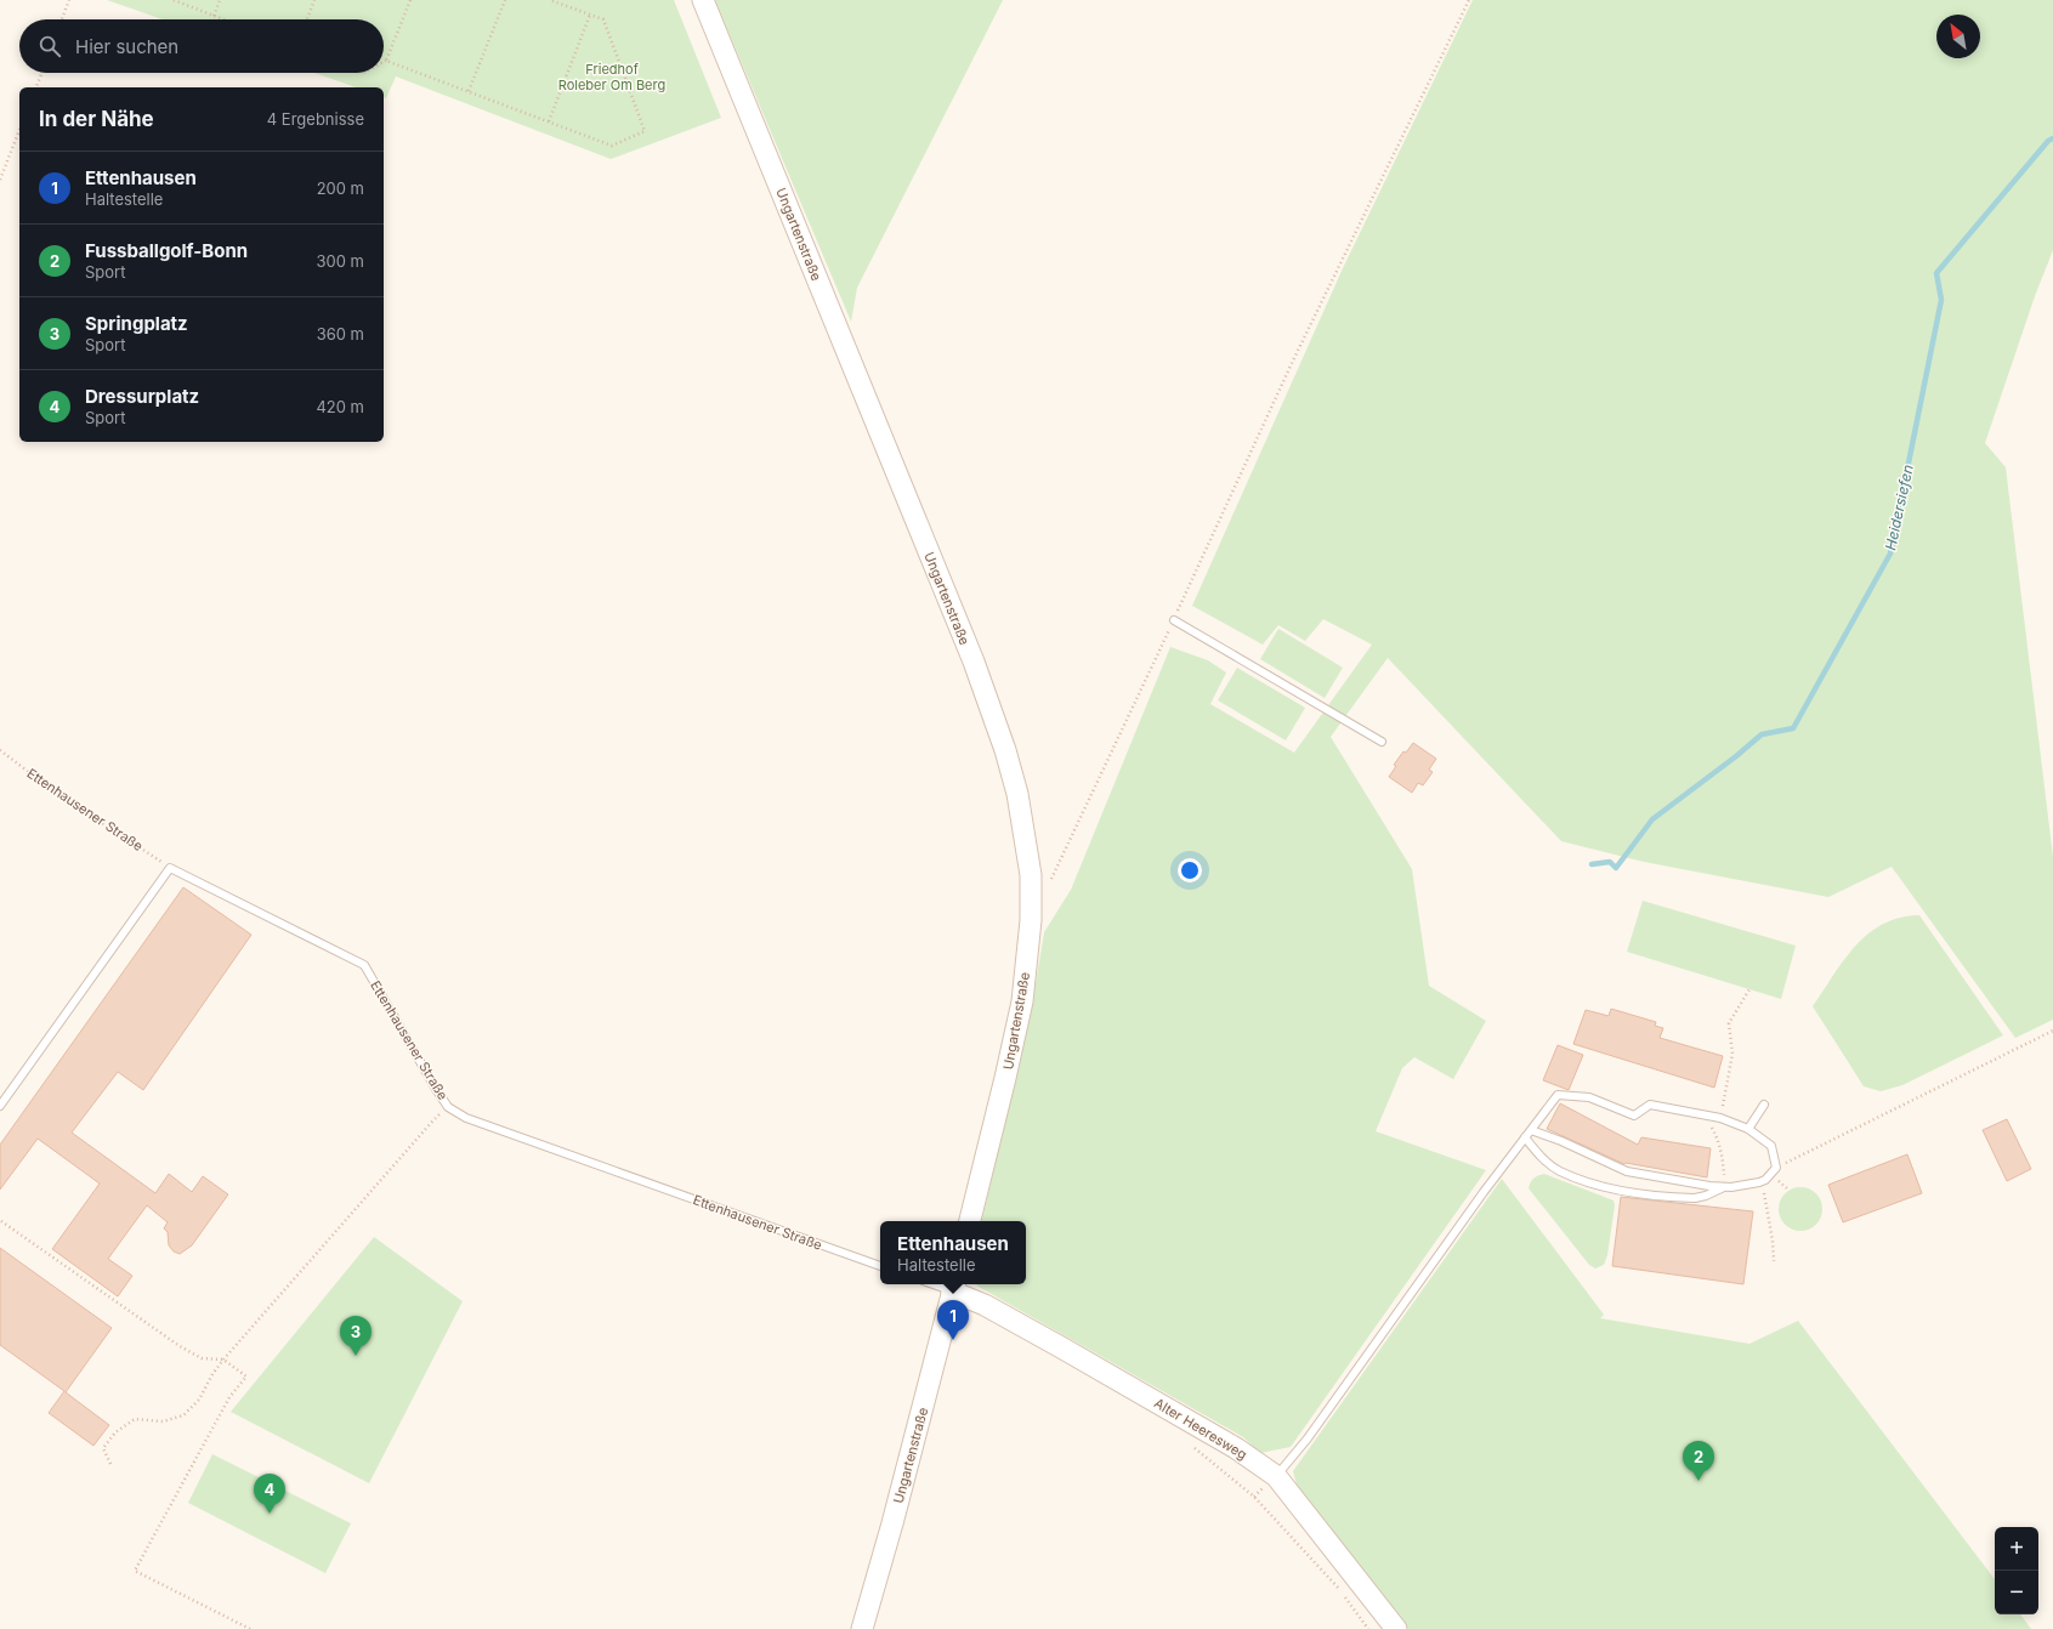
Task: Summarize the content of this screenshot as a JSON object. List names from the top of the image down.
{
  "streets": {
    "street": ["Ungartenstraße", "Alter Heeresweg"],
    "lane": ["Ettenhausener Straße"]
  },
  "crossings": [
    ["Ungartenstraße", "Alter Heeresweg"]
  ],
  "water": ["Heidersiefen"],
  "parks": ["Friedhof Roleber Om Berg"],
  "north": "top left",
  "page": {
    "search": "Hier suchen",
    "heading": ["In der Nähe", "4 Ergebnisse"],
    "list": [
      {
        "mark": "1",
        "name": "Ettenhausen",
        "note": "Haltestelle",
        "value": "200 m"
      },
      {
        "mark": "2",
        "name": "Fussballgolf-Bonn",
        "note": "Sport",
        "value": "300 m"
      },
      {
        "mark": "3",
        "name": "Springplatz",
        "note": "Sport",
        "value": "360 m"
      },
      {
        "mark": "4",
        "name": "Dressurplatz",
        "note": "Sport",
        "value": "420 m"
      }
    ],
    "popup": ["Ettenhausen", "Haltestelle"],
    "pins": [
      "1",
      "3",
      "2",
      "4"
    ],
    "map_buttons": ["+", "−"]
  }
}
